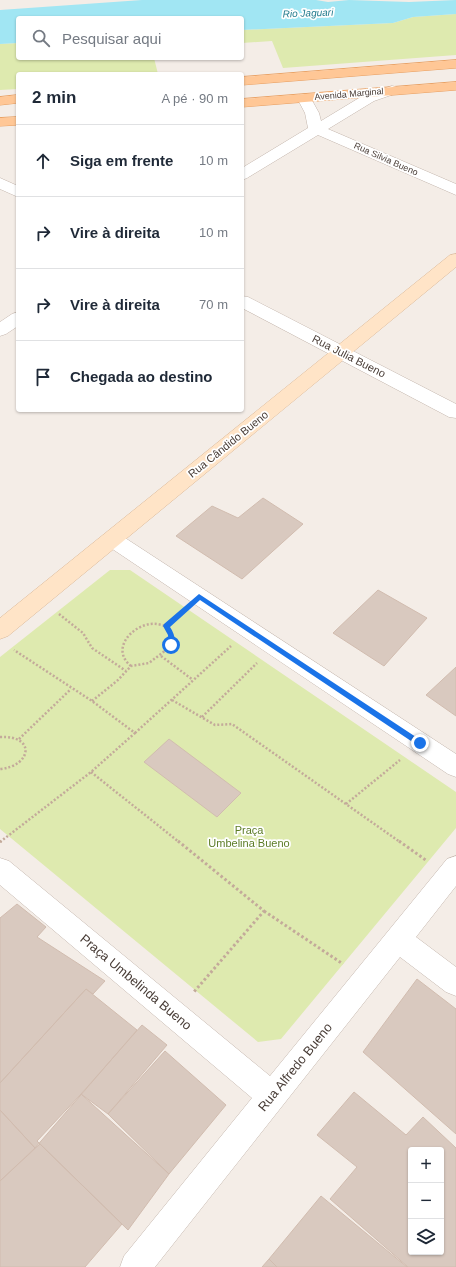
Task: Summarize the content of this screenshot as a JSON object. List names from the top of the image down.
{
  "streets": {
    "main road": ["Avenida Marginal", "Rua Cândido Bueno"],
    "street": [
      "Rua Silvia Bueno",
      "Rua Julia Bueno",
      "Praça Umbelinda Bueno",
      "Rua Alfredo Bueno"
    ]
  },
  "crossings": [
    ["Rua Julia Bueno", "Rua Cândido Bueno"],
    ["Praça Umbelinda Bueno", "Rua Alfredo Bueno"]
  ],
  "water": ["Rio Jaguari"],
  "parks": ["Praça Umbelina Bueno"],
  "page": {
    "search": "Pesquisar aqui",
    "heading": ["2 min", "A pé · 90 m"],
    "list": [
      ["Siga em frente", "10 m"],
      ["Vire à direita", "10 m"],
      ["Vire à direita", "70 m"],
      "Chegada ao destino"
    ],
    "map_buttons": ["+", "−"]
  }
}
